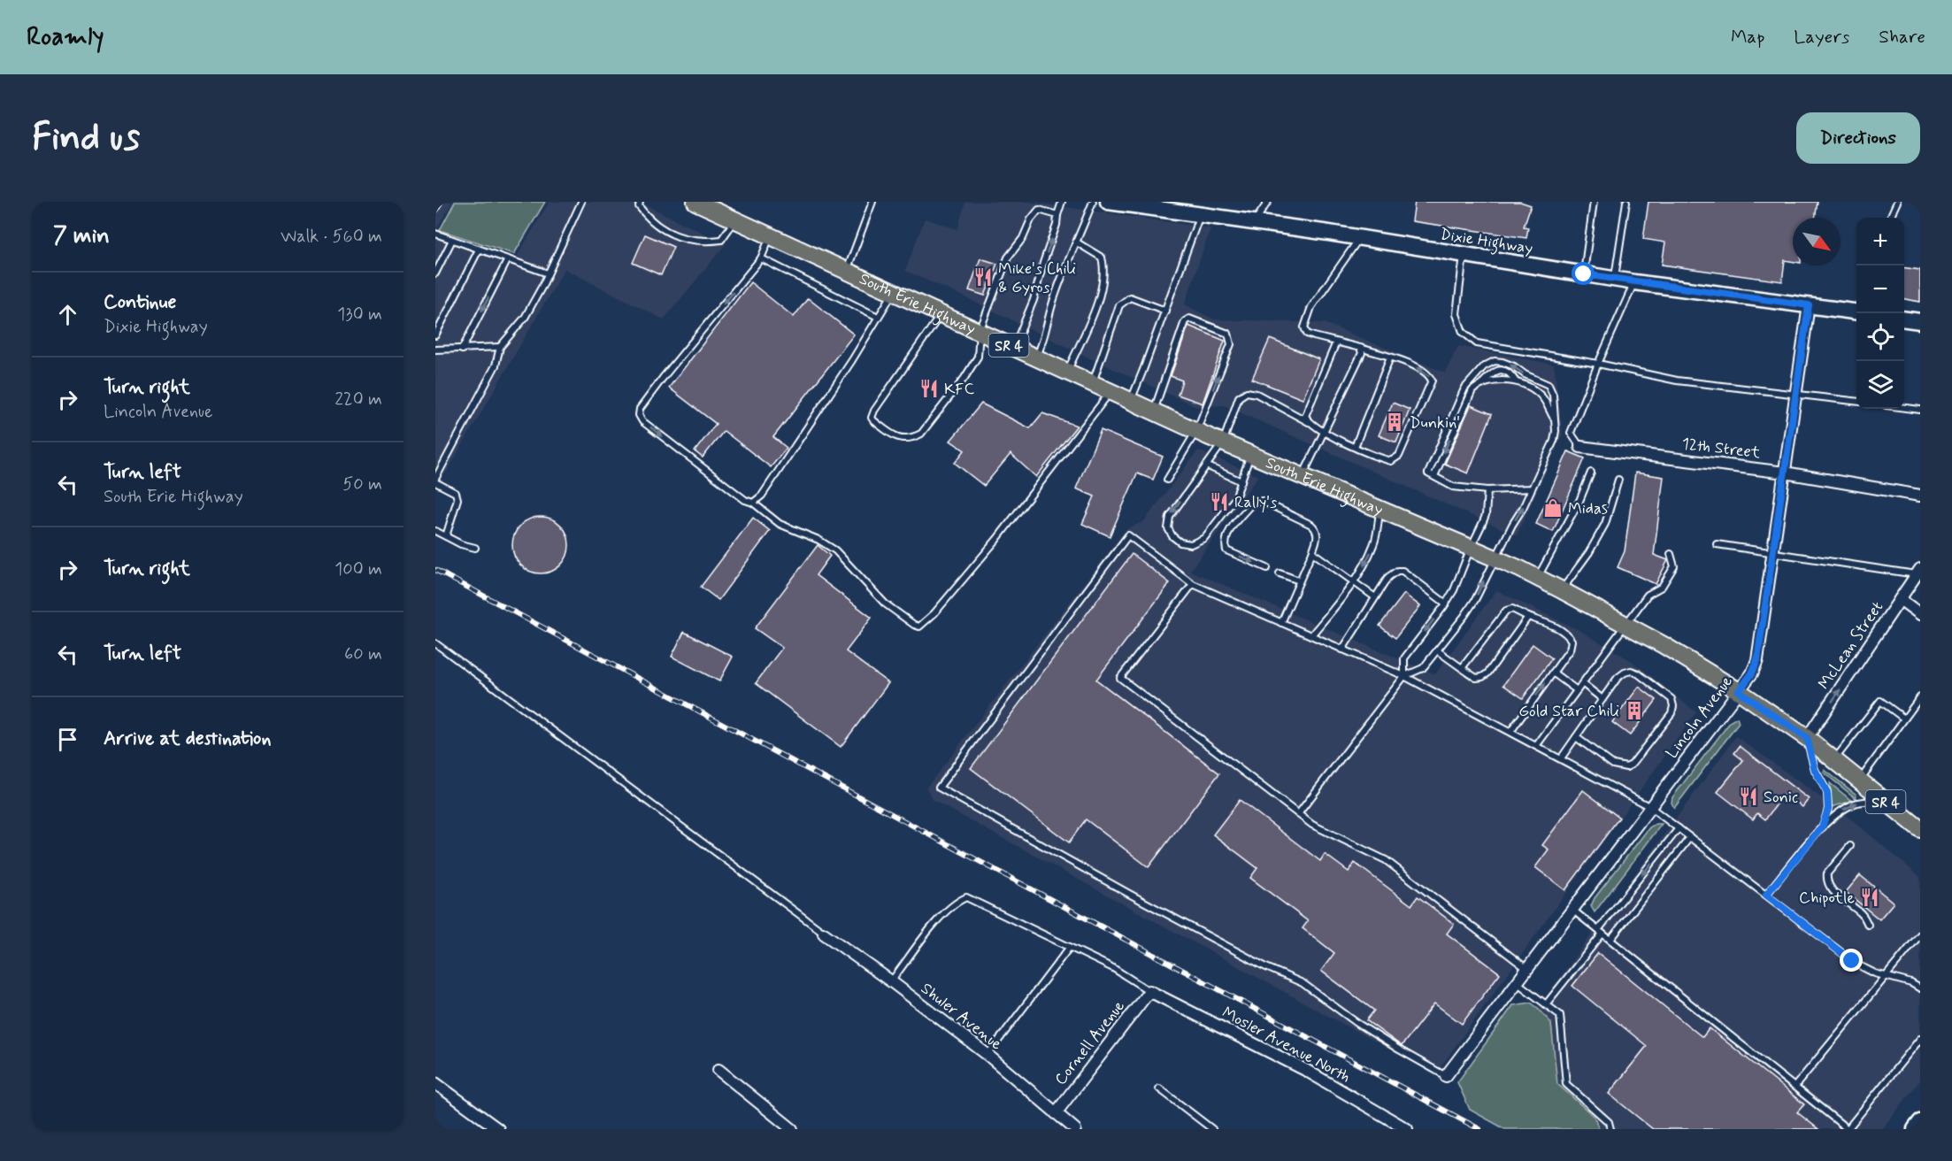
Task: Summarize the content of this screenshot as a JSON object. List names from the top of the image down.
{
  "streets": {
    "main road": ["South Erie Highway", "SR 4"],
    "street": [
      "Dixie Highway",
      "12th Street",
      "McLean Street",
      "Lincoln Avenue",
      "Shuler Avenue",
      "Cornell Avenue",
      "Mosler Avenue North"
    ]
  },
  "crossings": [
    ["Dixie Highway", "Lincoln Avenue"],
    ["South Erie Highway", "McLean Street"],
    ["South Erie Highway", "Lincoln Avenue"],
    ["12th Street", "Lincoln Avenue"],
    ["Shuler Avenue", "Cornell Avenue"],
    ["Cornell Avenue", "Mosler Avenue North"]
  ],
  "one_way": ["McLean Street"],
  "places": {
    "restaurant": [
      "Mike's Chili & Gyros",
      "KFC",
      "Rally's",
      "Sonic",
      "Chipotle"
    ],
    "building": ["Dunkin'", "Gold Star Chili"],
    "shop": ["Midas"]
  },
  "north": "bottom right",
  "page": {
    "header": "Roamly",
    "nav": ["Map", "Layers", "Share"],
    "buttons": "Directions",
    "title": "Find us",
    "heading": ["7 min", "Walk · 560 m"],
    "map_buttons": ["+", "−"],
    "list": [
      ["Continue", "Dixie Highway", "130 m"],
      ["Turn right", "Lincoln Avenue", "220 m"],
      ["Turn left", "South Erie Highway", "50 m"],
      ["Turn right", "100 m"],
      ["Turn left", "60 m"],
      "Arrive at destination"
    ]
  }
}
